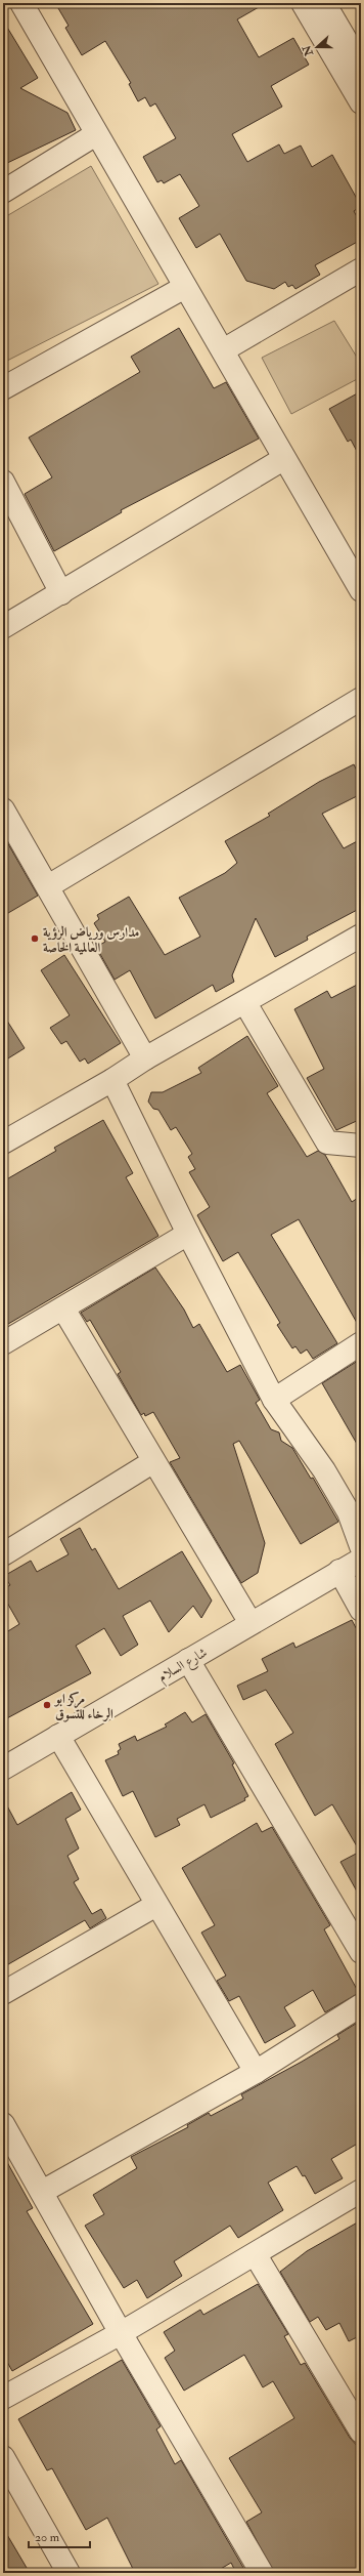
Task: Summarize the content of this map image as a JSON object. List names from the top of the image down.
{
  "streets": {
    "street": ["شارع السلام"]
  },
  "places": ["مدارس ورياض الرؤية العالمية الخاصة", "مركز ابو الرخاء للتسوق"],
  "scale_bar": "20 m",
  "north": "left"
}
